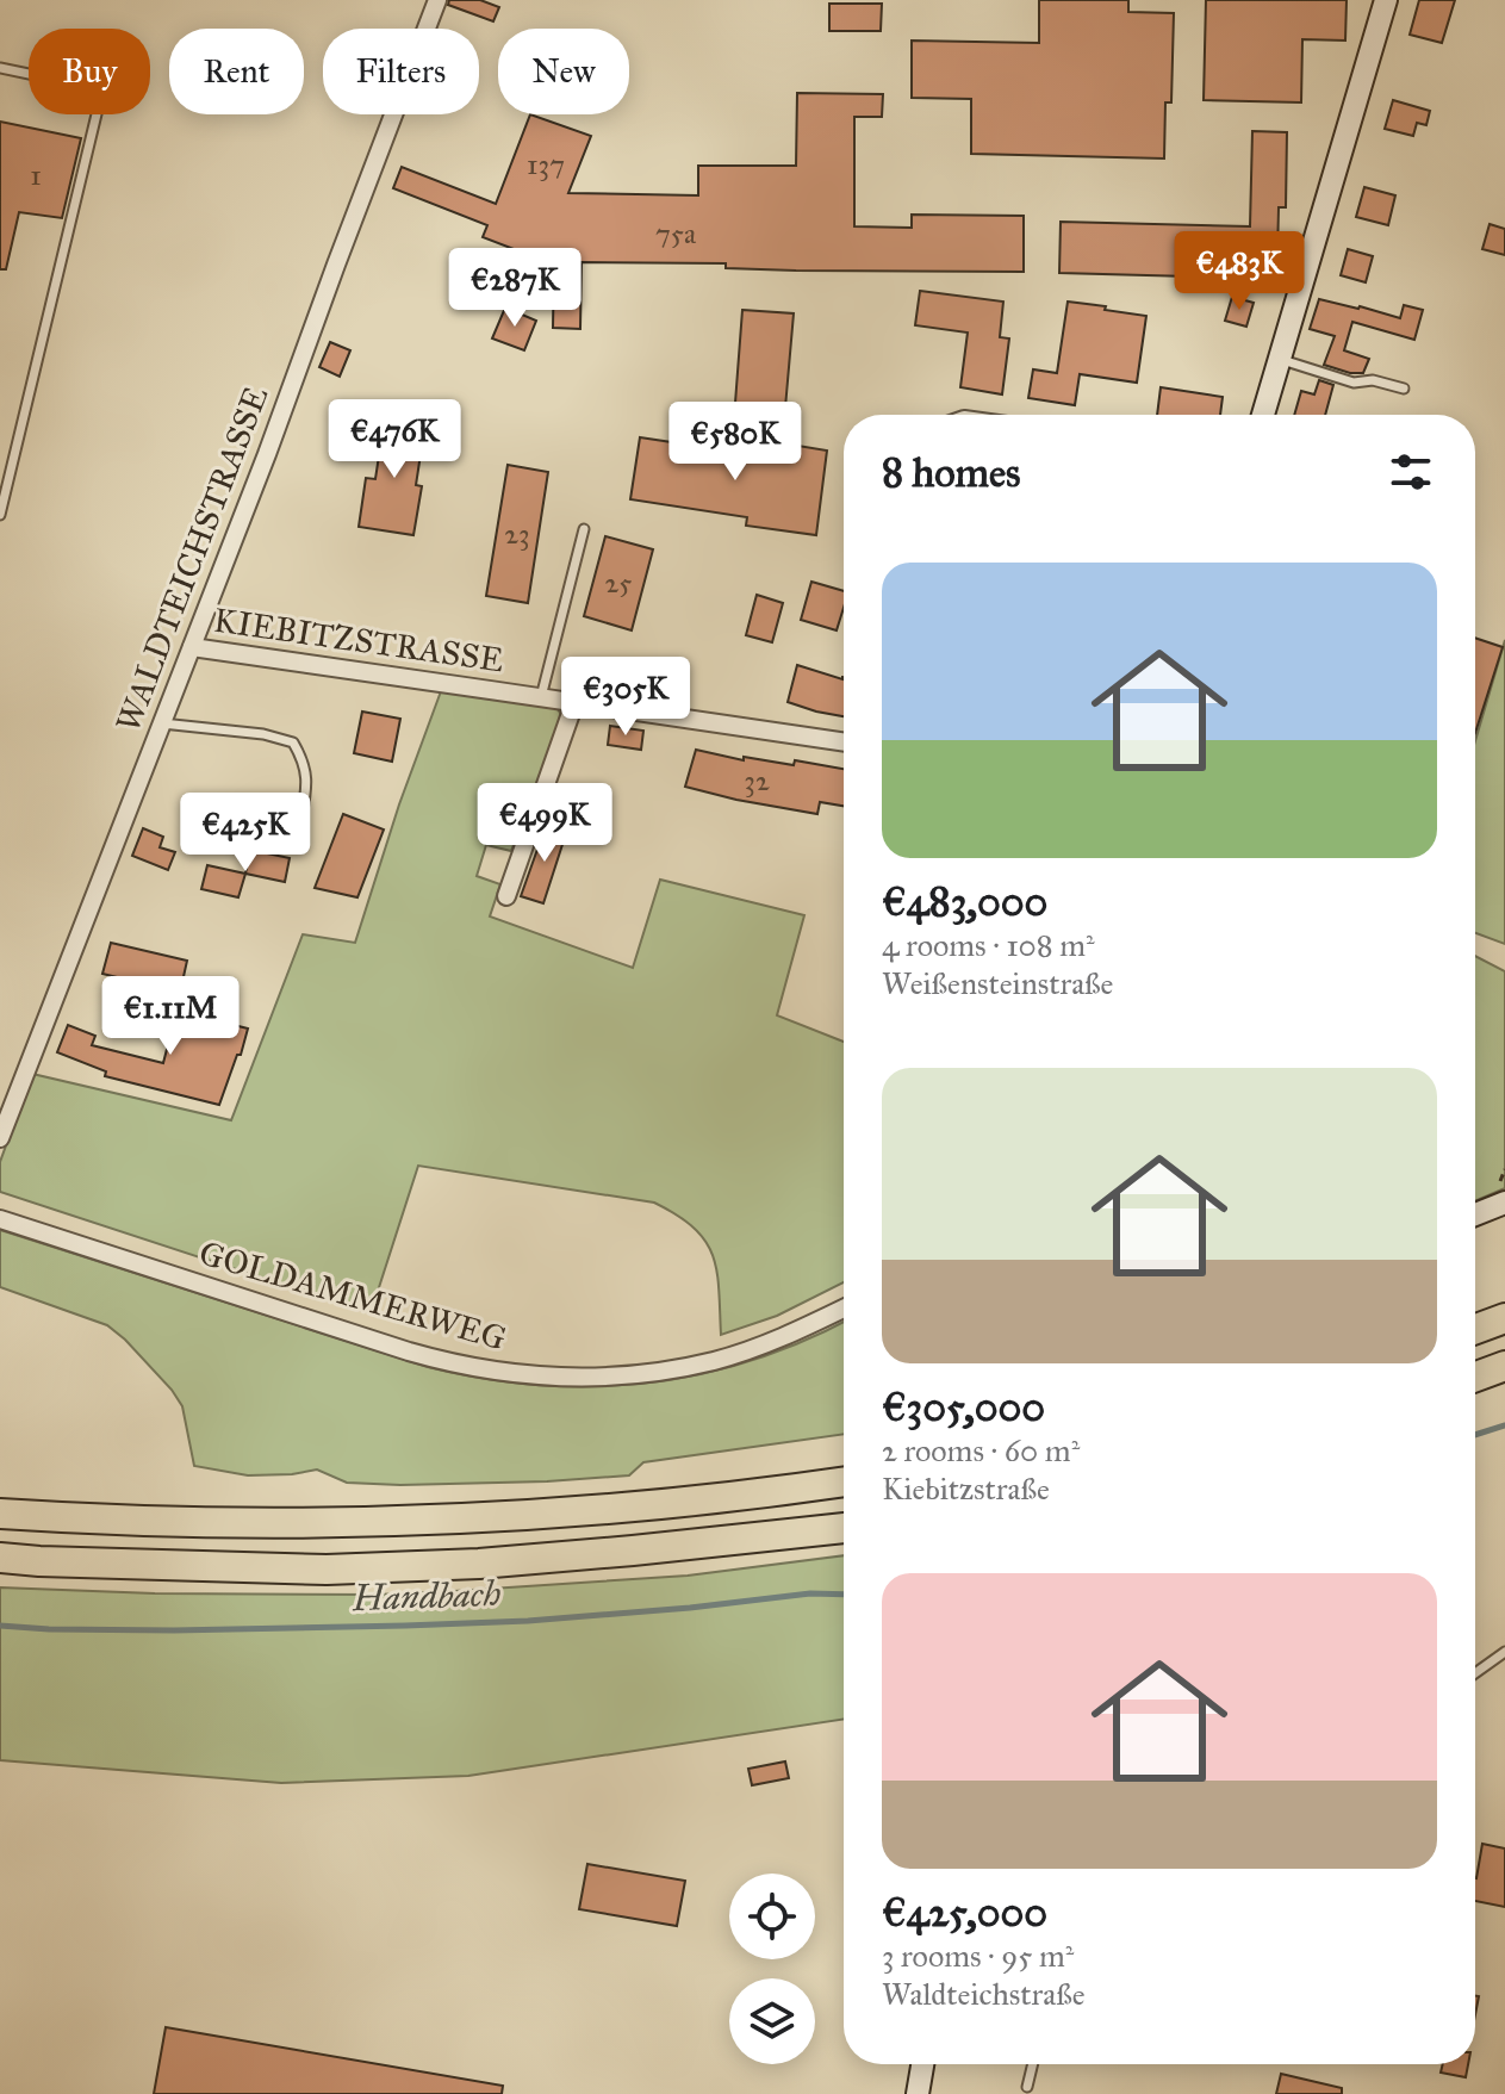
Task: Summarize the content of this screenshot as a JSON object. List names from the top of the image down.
{
  "streets": {
    "street": ["WALDTEICHSTRASSE", "KIEBITZSTRASSE", "GOLDAMMERWEG"]
  },
  "crossings": [
    ["WALDTEICHSTRASSE", "KIEBITZSTRASSE"]
  ],
  "water": ["Handbach"],
  "house_numbers": [
    "137",
    "1",
    "75a",
    "23",
    "25",
    "32"
  ],
  "page": {
    "chip": [
      "Buy",
      "Rent",
      "Filters",
      "New"
    ],
    "price": [
      "€483K",
      "€287K",
      "€476K",
      "€580K",
      "€305K",
      "€499K",
      "€425K",
      "€1.11M"
    ],
    "heading": "8 homes",
    "list": [
      {
        "name": "€483,000",
        "note": "4 rooms · 108 m² · Weißensteinstraße"
      },
      {
        "name": "€305,000",
        "note": "2 rooms · 60 m² · Kiebitzstraße"
      },
      {
        "name": "€425,000",
        "note": "3 rooms · 95 m² · Waldteichstraße"
      }
    ]
  }
}
